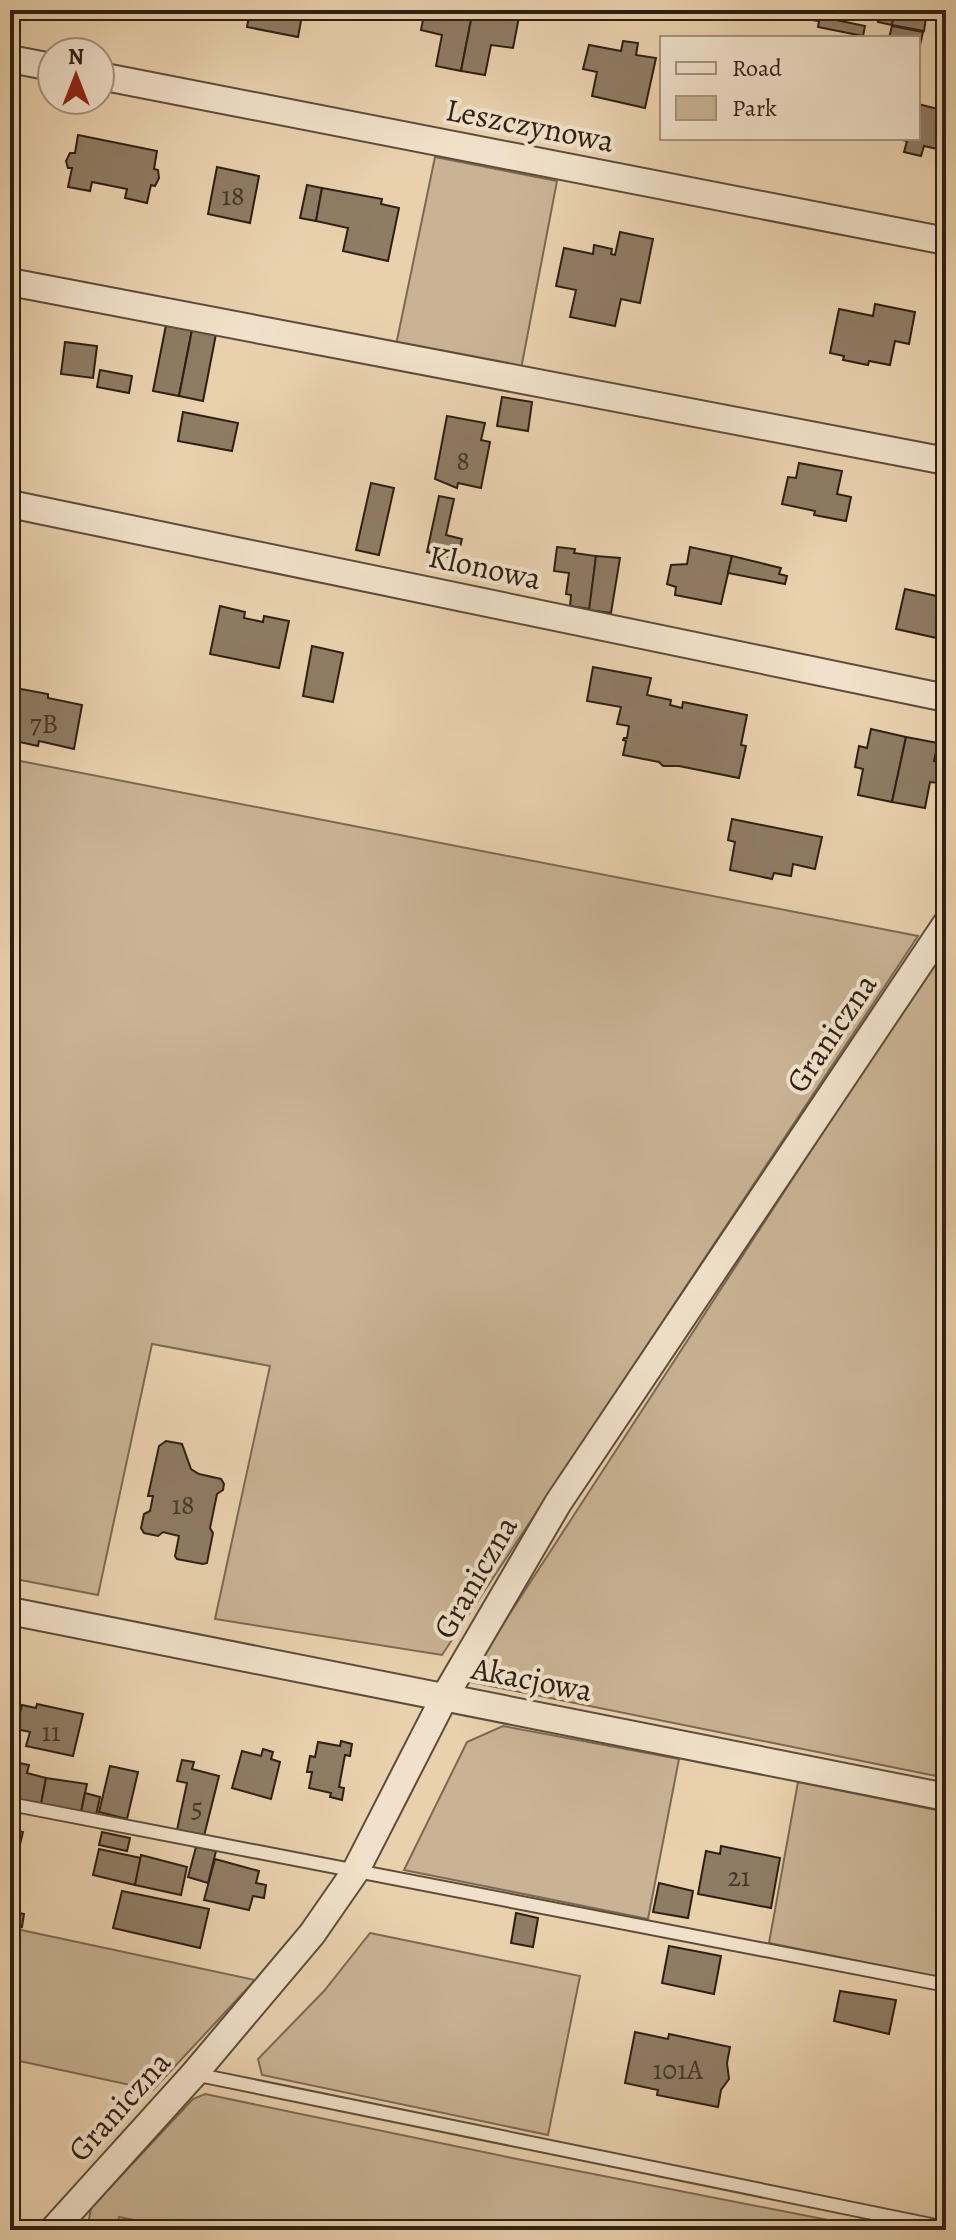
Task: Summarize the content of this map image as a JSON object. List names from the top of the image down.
{
  "streets": {
    "street": [
      "Leszczynowa",
      "Klonowa",
      "Graniczna",
      "Akacjowa"
    ]
  },
  "crossings": [
    ["Graniczna", "Akacjowa"]
  ],
  "house_numbers": [
    "18",
    "8",
    "7B",
    "18",
    "11",
    "5",
    "21",
    "101A"
  ],
  "legend": ["Road", "Park"],
  "north": "top"
}
